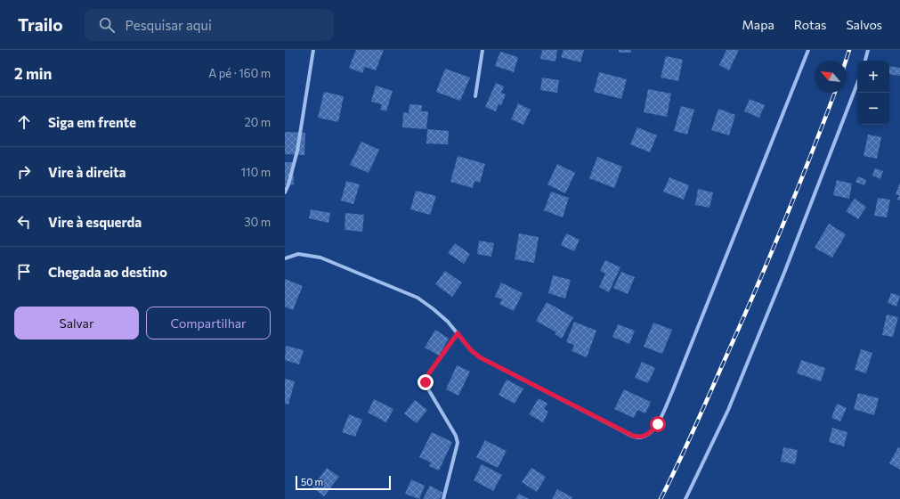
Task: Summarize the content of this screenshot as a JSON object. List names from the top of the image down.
{
  "scale_bar": "50 m",
  "north": "top left",
  "page": {
    "header": "Trailo",
    "search": "Pesquisar aqui",
    "nav": ["Mapa", "Rotas", "Salvos"],
    "heading": ["2 min", "A pé · 160 m"],
    "map_buttons": ["+", "−"],
    "list": [
      ["Siga em frente", "20 m"],
      ["Vire à direita", "110 m"],
      ["Vire à esquerda", "30 m"],
      "Chegada ao destino"
    ],
    "buttons": ["Salvar", "Compartilhar"],
    "scale": "50 m"
  }
}
